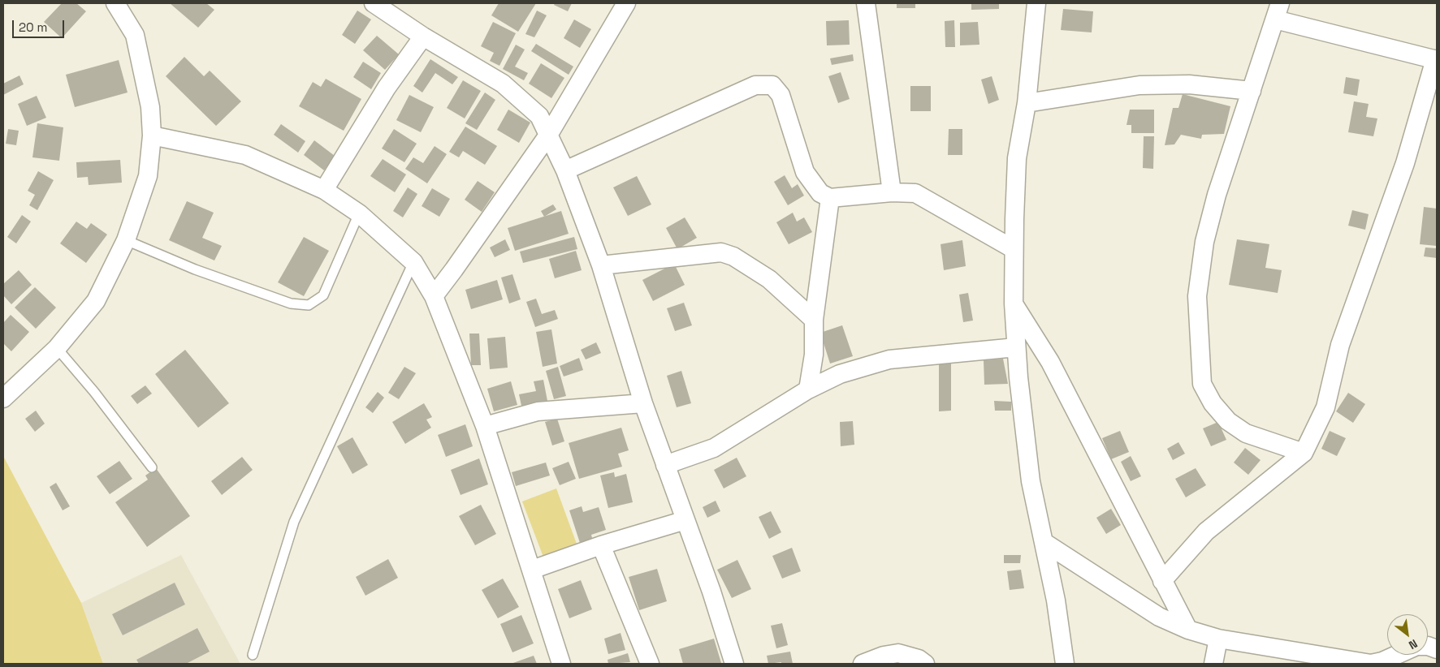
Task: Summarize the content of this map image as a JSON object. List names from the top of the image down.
{
  "scale_bar": "20 m",
  "north": "bottom right"
}
